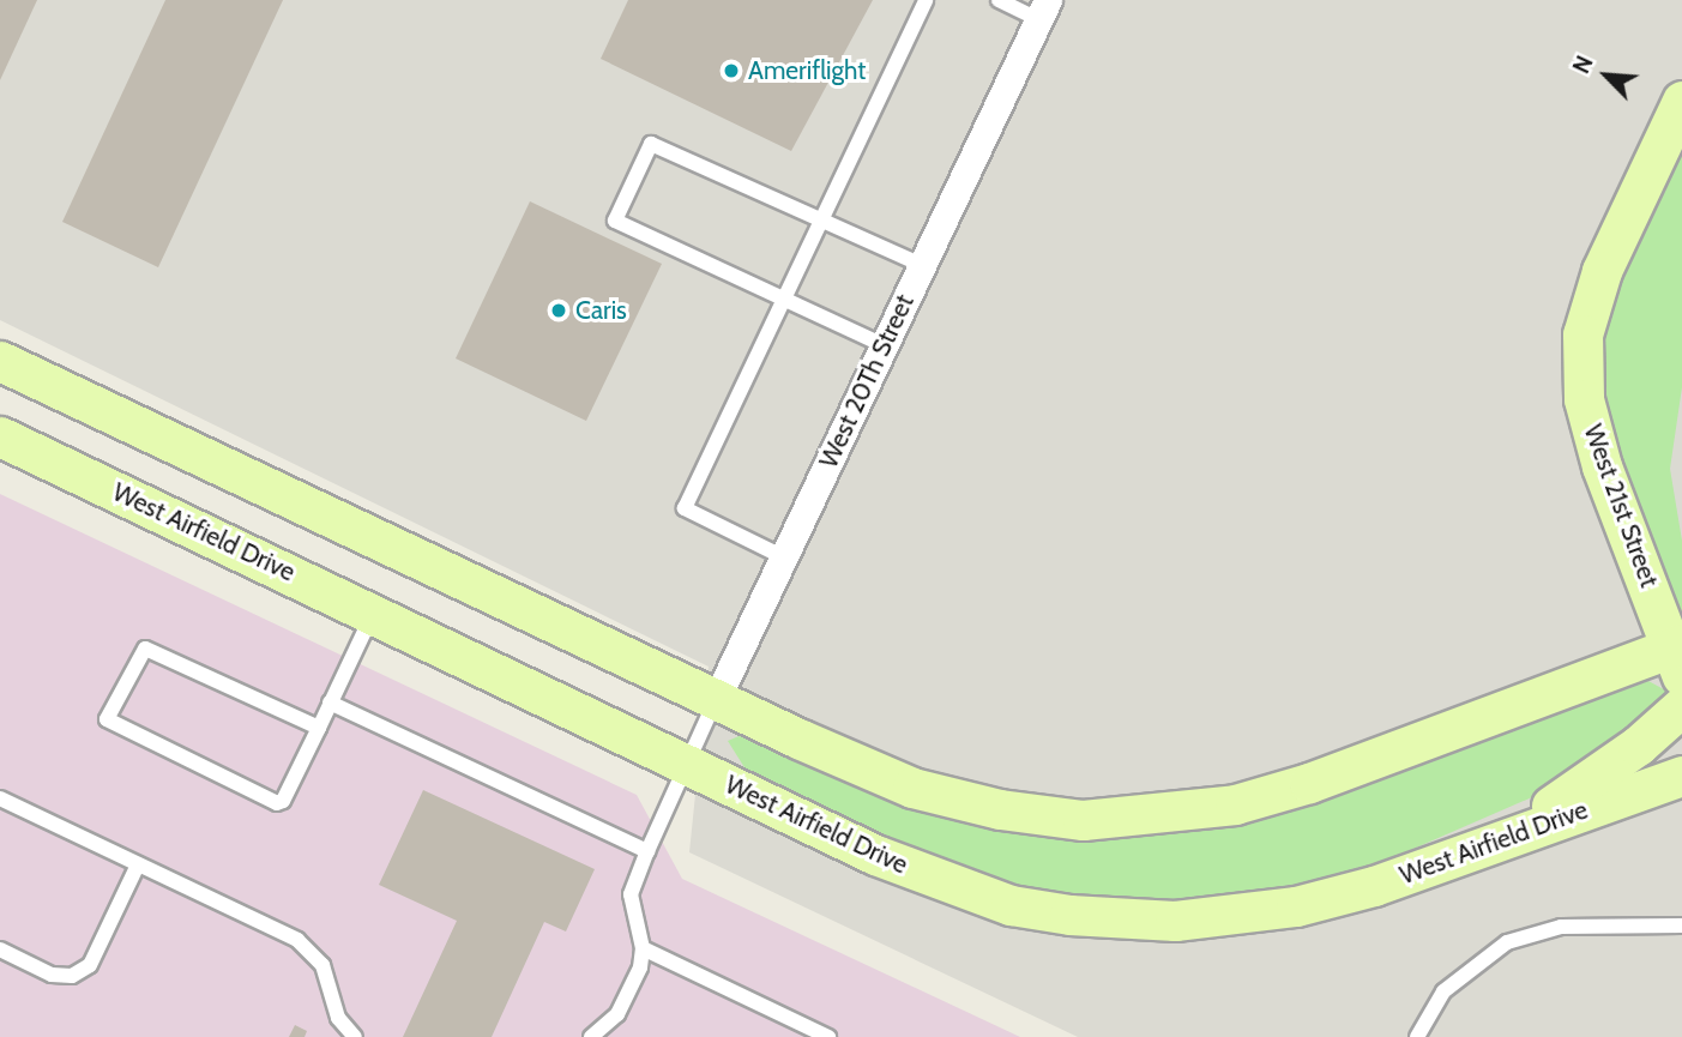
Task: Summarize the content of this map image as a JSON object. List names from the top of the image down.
{
  "streets": {
    "street": ["West 20Th Street", "West 21st Street", "West Airfield Drive"]
  },
  "crossings": [
    ["West 20Th Street", "West Airfield Drive"]
  ],
  "places": ["Ameriflight", "Caris"],
  "north": "top left"
}
